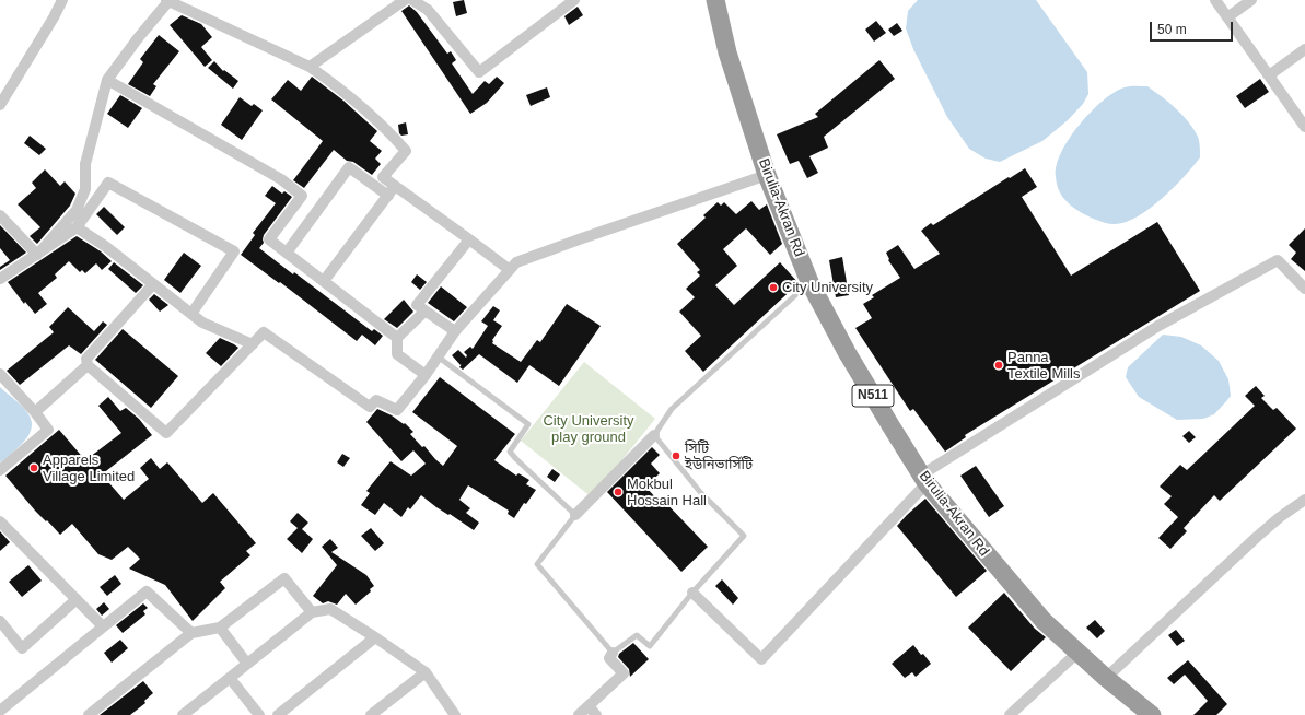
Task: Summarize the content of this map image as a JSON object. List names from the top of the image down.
{
  "streets": {
    "highway": ["Birulia-Akran Rd", "N511"]
  },
  "parks": ["City University play ground"],
  "places": [
    "City University",
    "Panna Textile Mills",
    "সিটি ইউনিভার্সিটি",
    "Apparels Village Limited",
    "Mokbul Hossain Hall"
  ],
  "scale_bar": "50 m"
}
